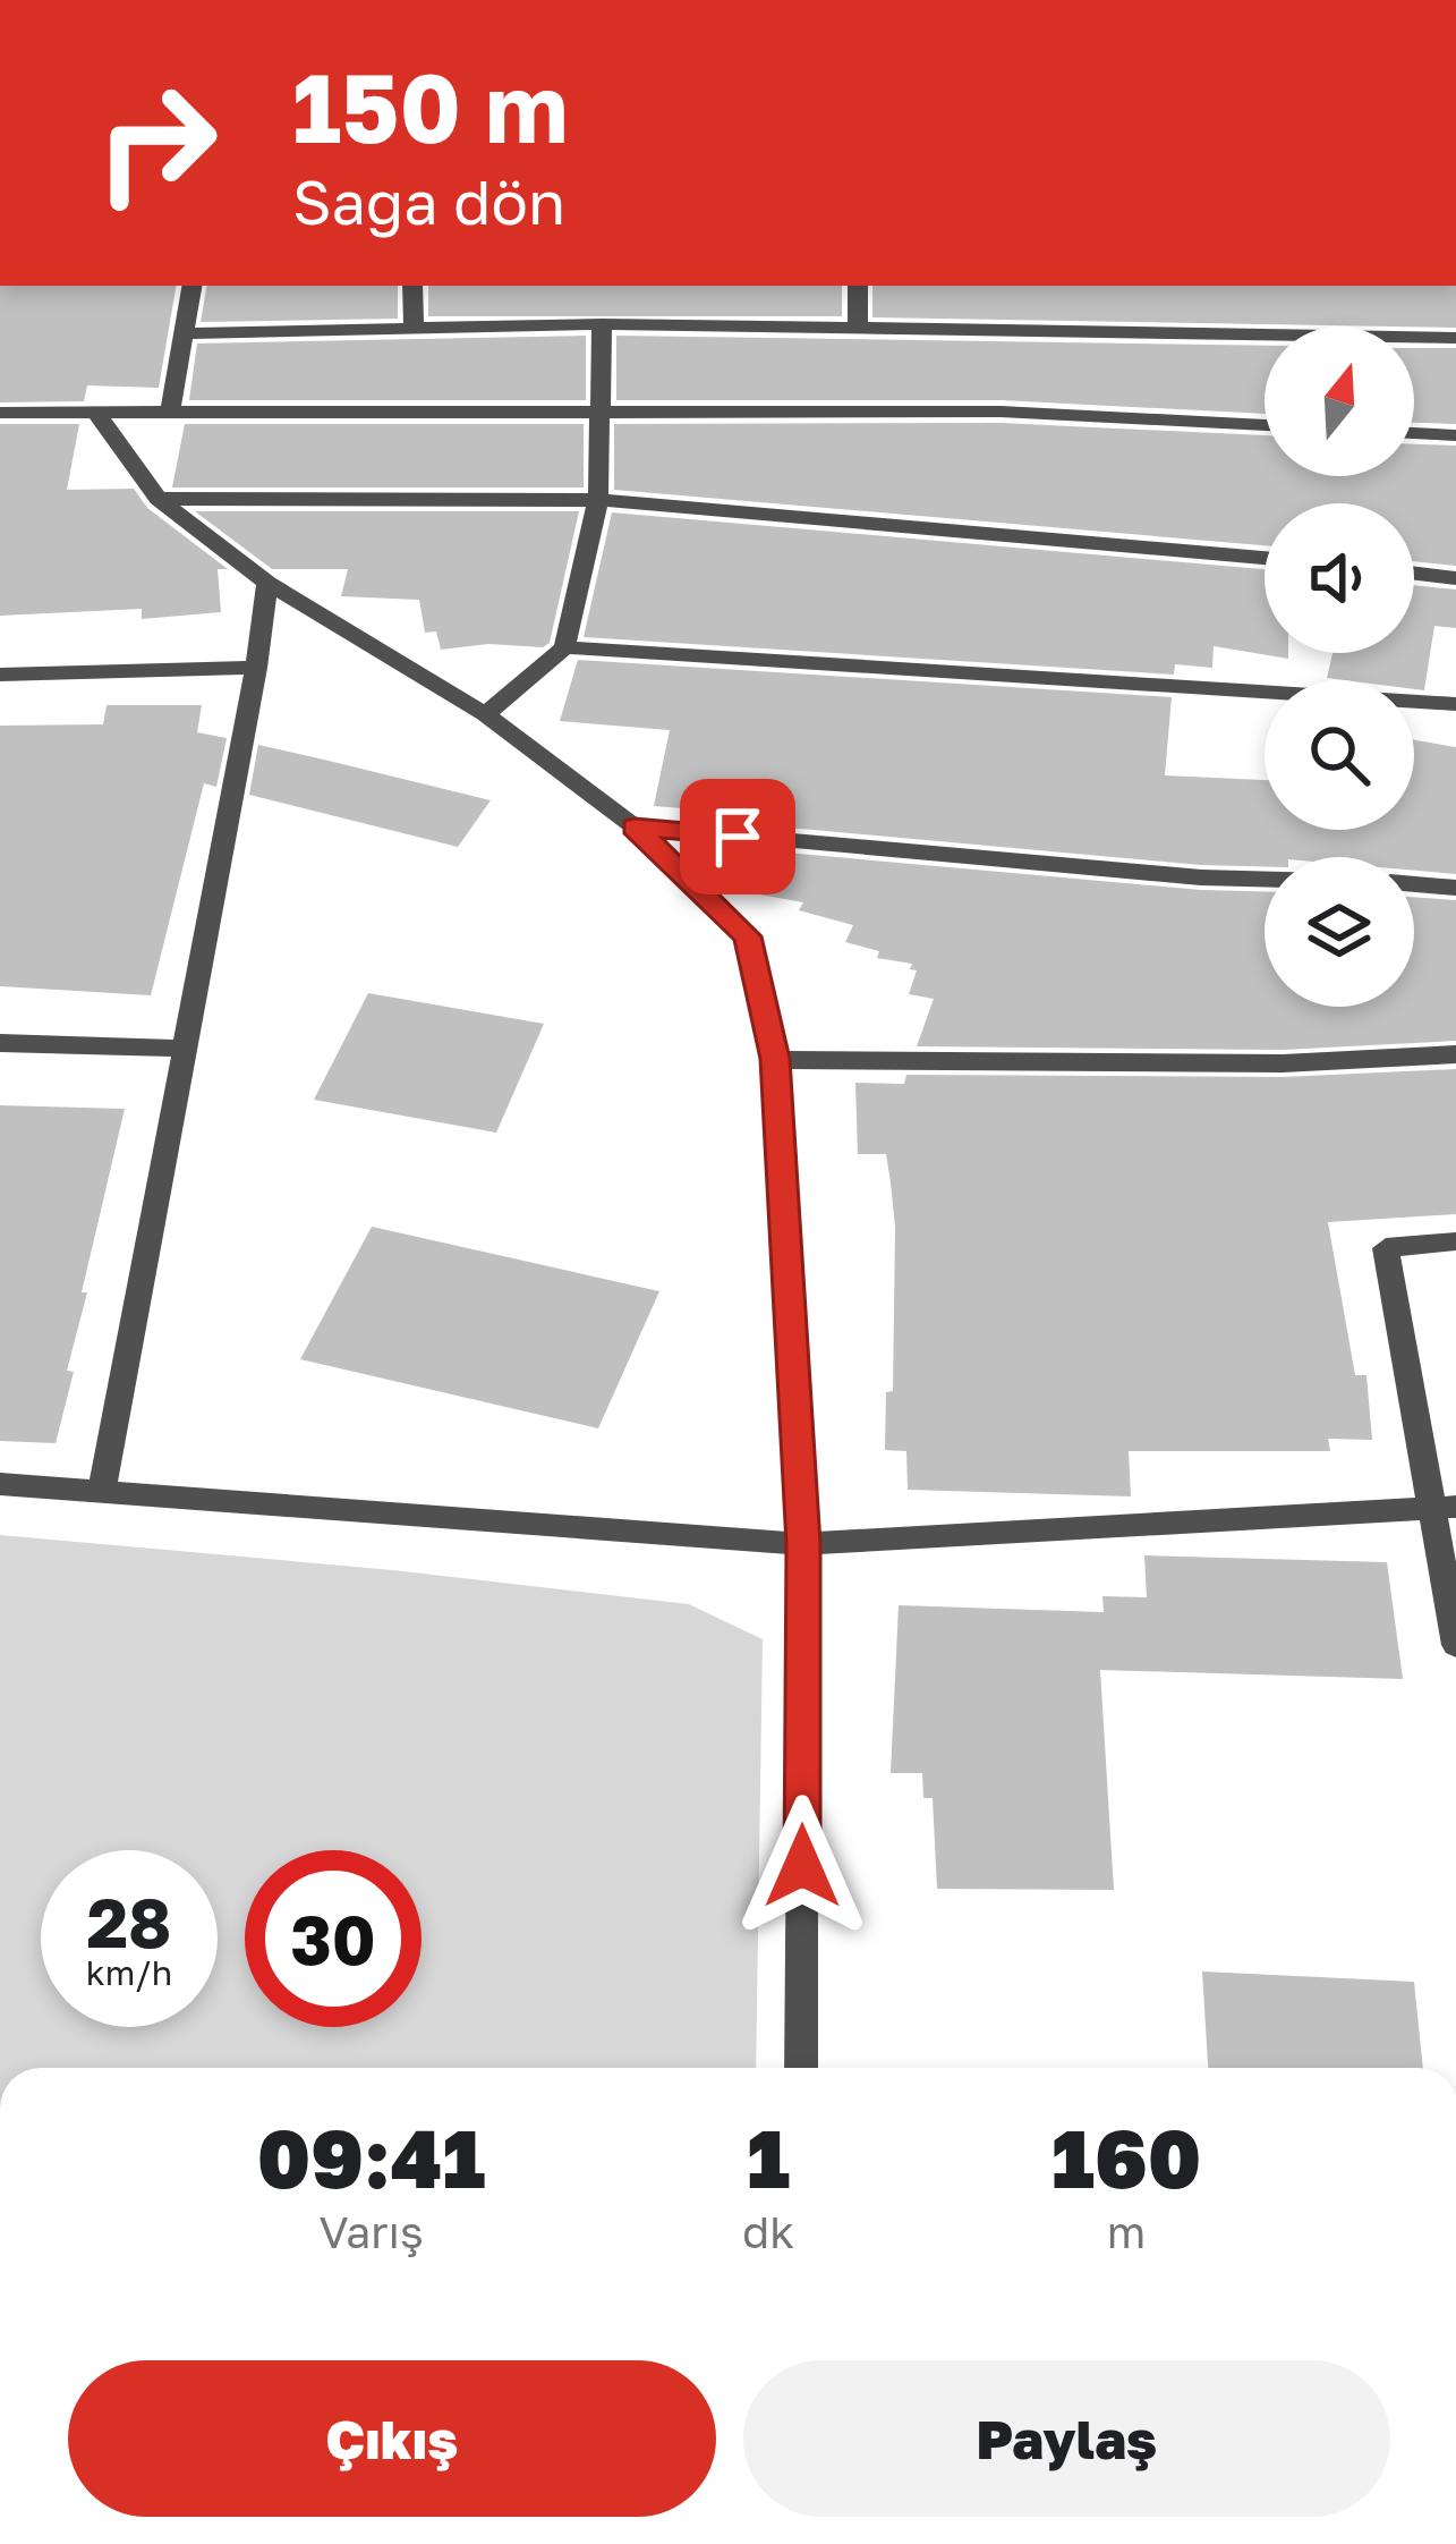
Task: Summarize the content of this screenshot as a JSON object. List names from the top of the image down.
{
  "north": "top",
  "page": {
    "turn": ["150 m", "Sağa dön"],
    "speed": "28 km/h",
    "limit": "30",
    "eta": [
      "09:41",
      "Varış",
      "1",
      "dk",
      "160",
      "m"
    ],
    "buttons": ["Çıkış", "Paylaş"]
  }
}
